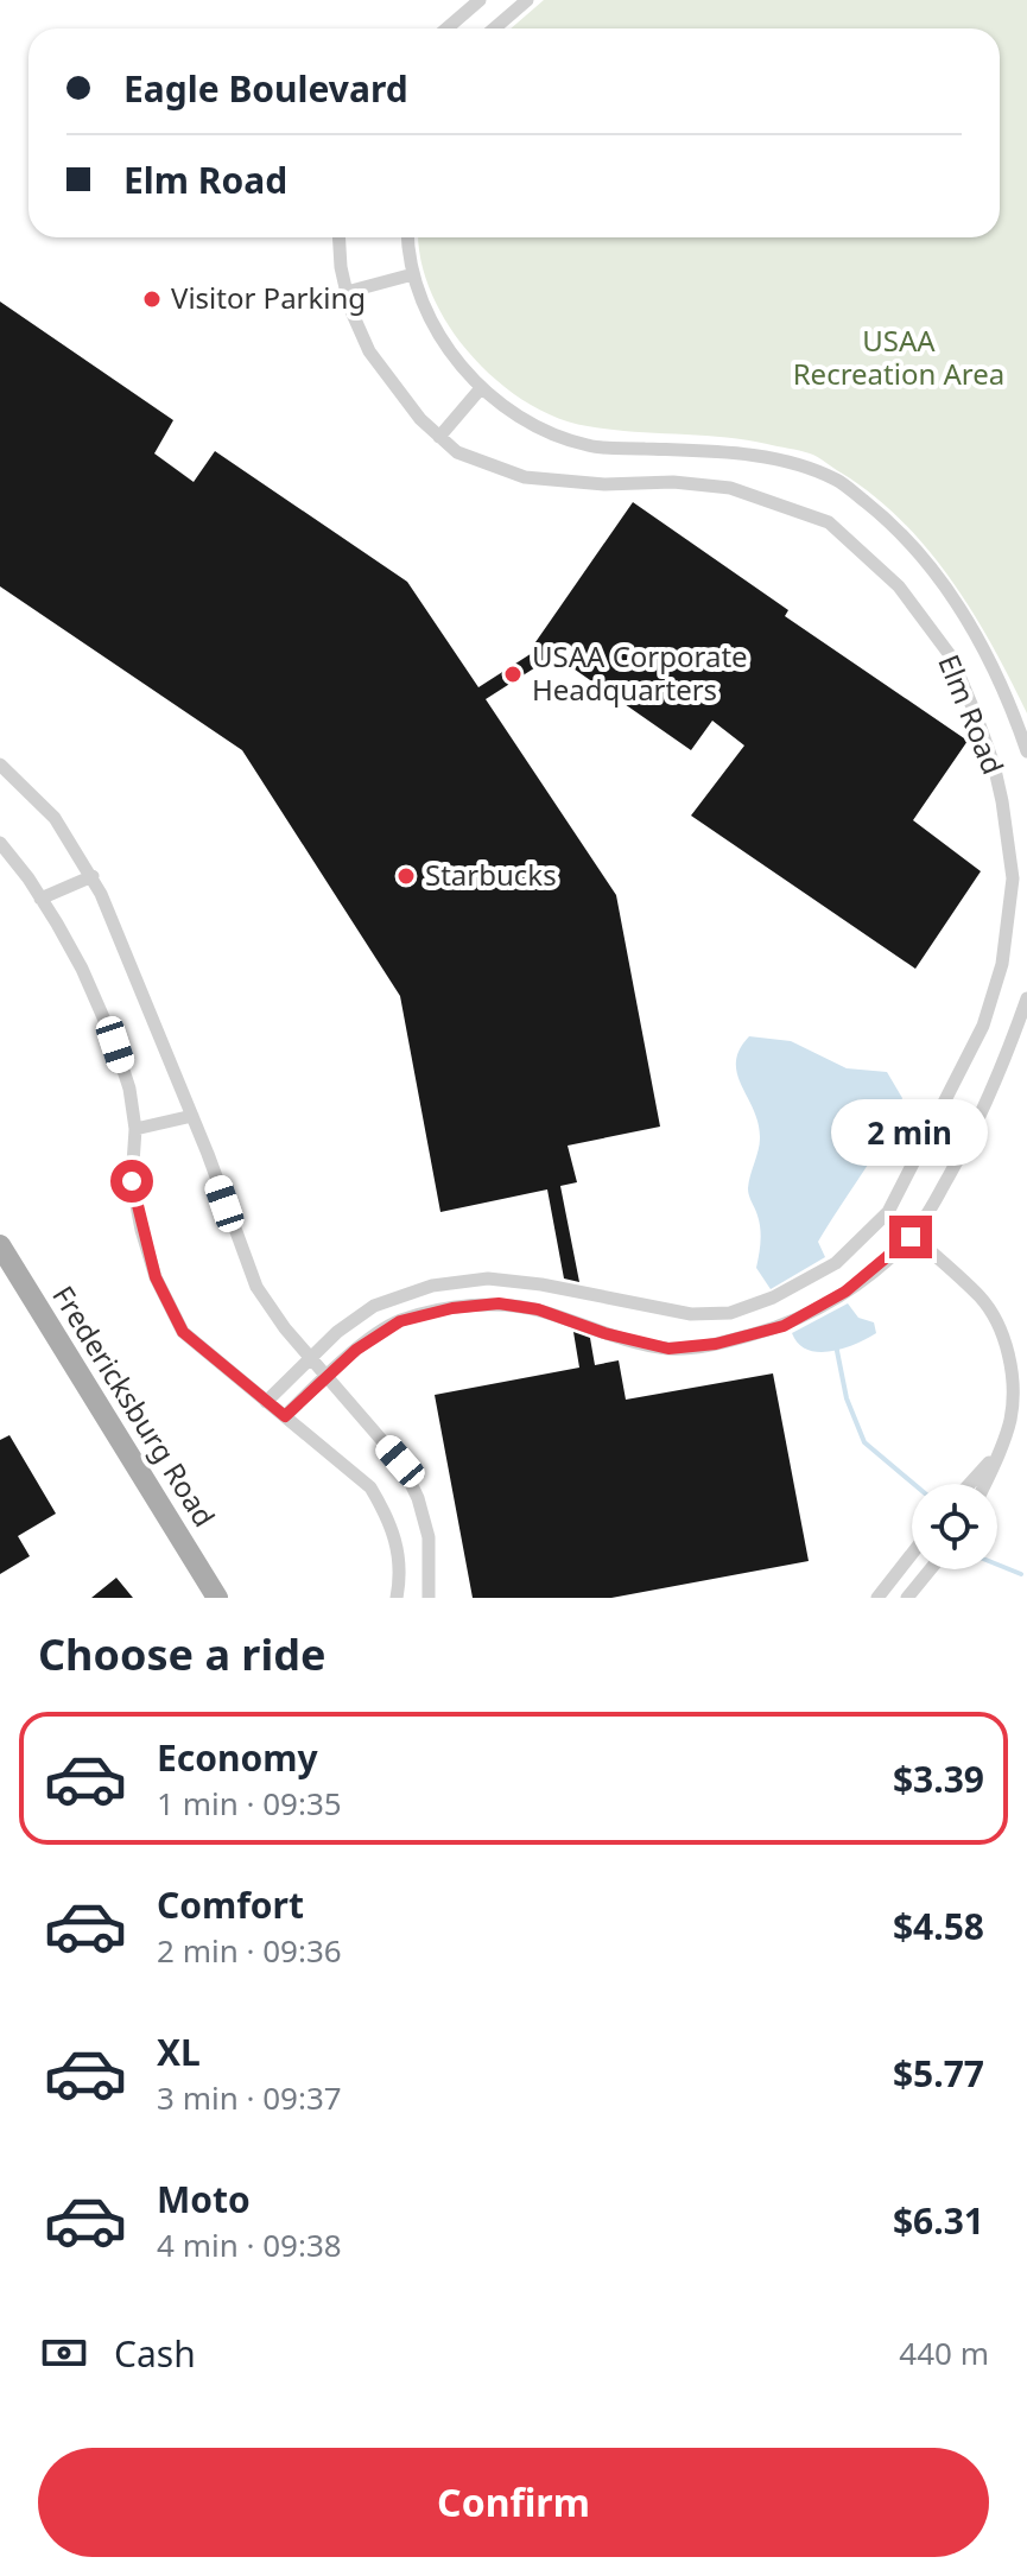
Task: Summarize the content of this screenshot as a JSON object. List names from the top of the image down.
{
  "streets": {
    "main road": ["Fredericksburg Road"],
    "street": ["Elm Road"]
  },
  "parks": ["USAA Recreation Area"],
  "places": ["Visitor Parking", "USAA Corporate Headquarters", "Starbucks"],
  "page": {
    "banner": ["Eagle Boulevard", "Elm Road"],
    "bubble": "2 min",
    "heading": "Choose a ride",
    "list": [
      {
        "name": "Economy",
        "note": "1 min · 09:35",
        "value": "$3.39"
      },
      {
        "name": "Comfort",
        "note": "2 min · 09:36",
        "value": "$4.58"
      },
      {
        "name": "XL",
        "note": "3 min · 09:37",
        "value": "$5.77"
      },
      {
        "name": "Moto",
        "note": "4 min · 09:38",
        "value": "$6.31"
      }
    ],
    "pay": ["Cash", "440 m"],
    "buttons": "Confirm"
  }
}
